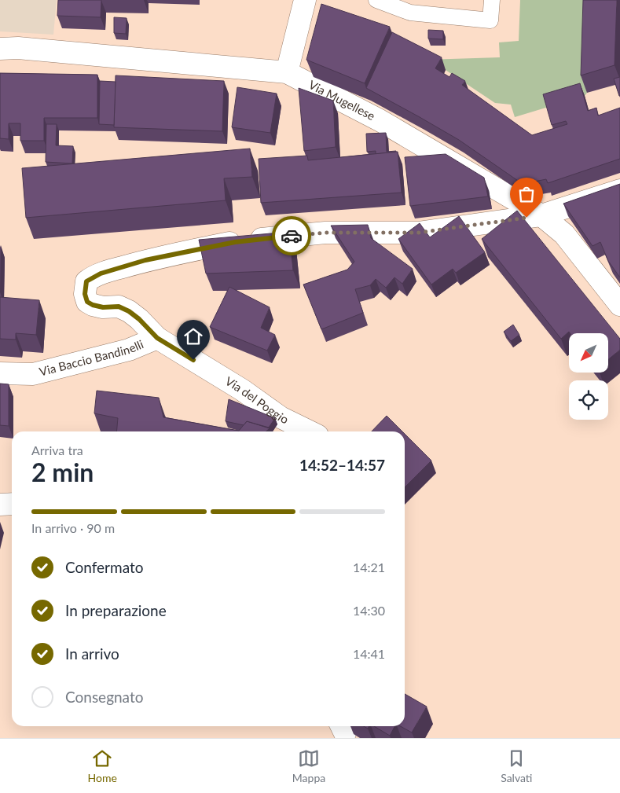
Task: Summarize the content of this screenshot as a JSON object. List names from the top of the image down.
{
  "streets": {
    "street": ["Via Mugellese", "Via Baccio Bandinelli", "Via del Poggio"]
  },
  "crossings": [
    ["Via Mugellese", "Via Baccio Bandinelli"],
    ["Via Baccio Bandinelli", "Via del Poggio"]
  ],
  "north": "bottom left",
  "page": {
    "heading": ["2 min", "Arriva tra", "14:52–14:57"],
    "bar": "In arrivo · 90 m",
    "list": [
      ["Confermato", "14:21"],
      ["In preparazione", "14:30"],
      ["In arrivo", "14:41"],
      "Consegnato"
    ],
    "tabs": ["Home", "Mappa", "Salvati"]
  }
}
